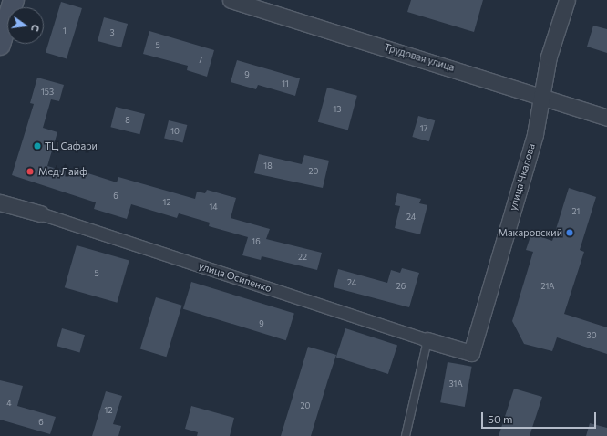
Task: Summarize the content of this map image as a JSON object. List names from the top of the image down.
{
  "streets": {
    "street": ["Трудовая улица", "улица Чкалова", "улица Осипенко"]
  },
  "crossings": [
    ["Трудовая улица", "улица Чкалова"],
    ["улица Чкалова", "улица Осипенко"]
  ],
  "places": ["ТЦ Сафари", "Мед Лайф", "Макаровский"],
  "house_numbers": [
    "1",
    "3",
    "5",
    "7",
    "9",
    "11",
    "153",
    "13",
    "8",
    "17",
    "10",
    "18",
    "20",
    "6",
    "12",
    "14",
    "21",
    "24",
    "16",
    "22",
    "5",
    "24",
    "26",
    "21А",
    "9",
    "30",
    "31А",
    "4",
    "20",
    "12",
    "6"
  ],
  "scale_bar": "50 m",
  "north": "right"
}
